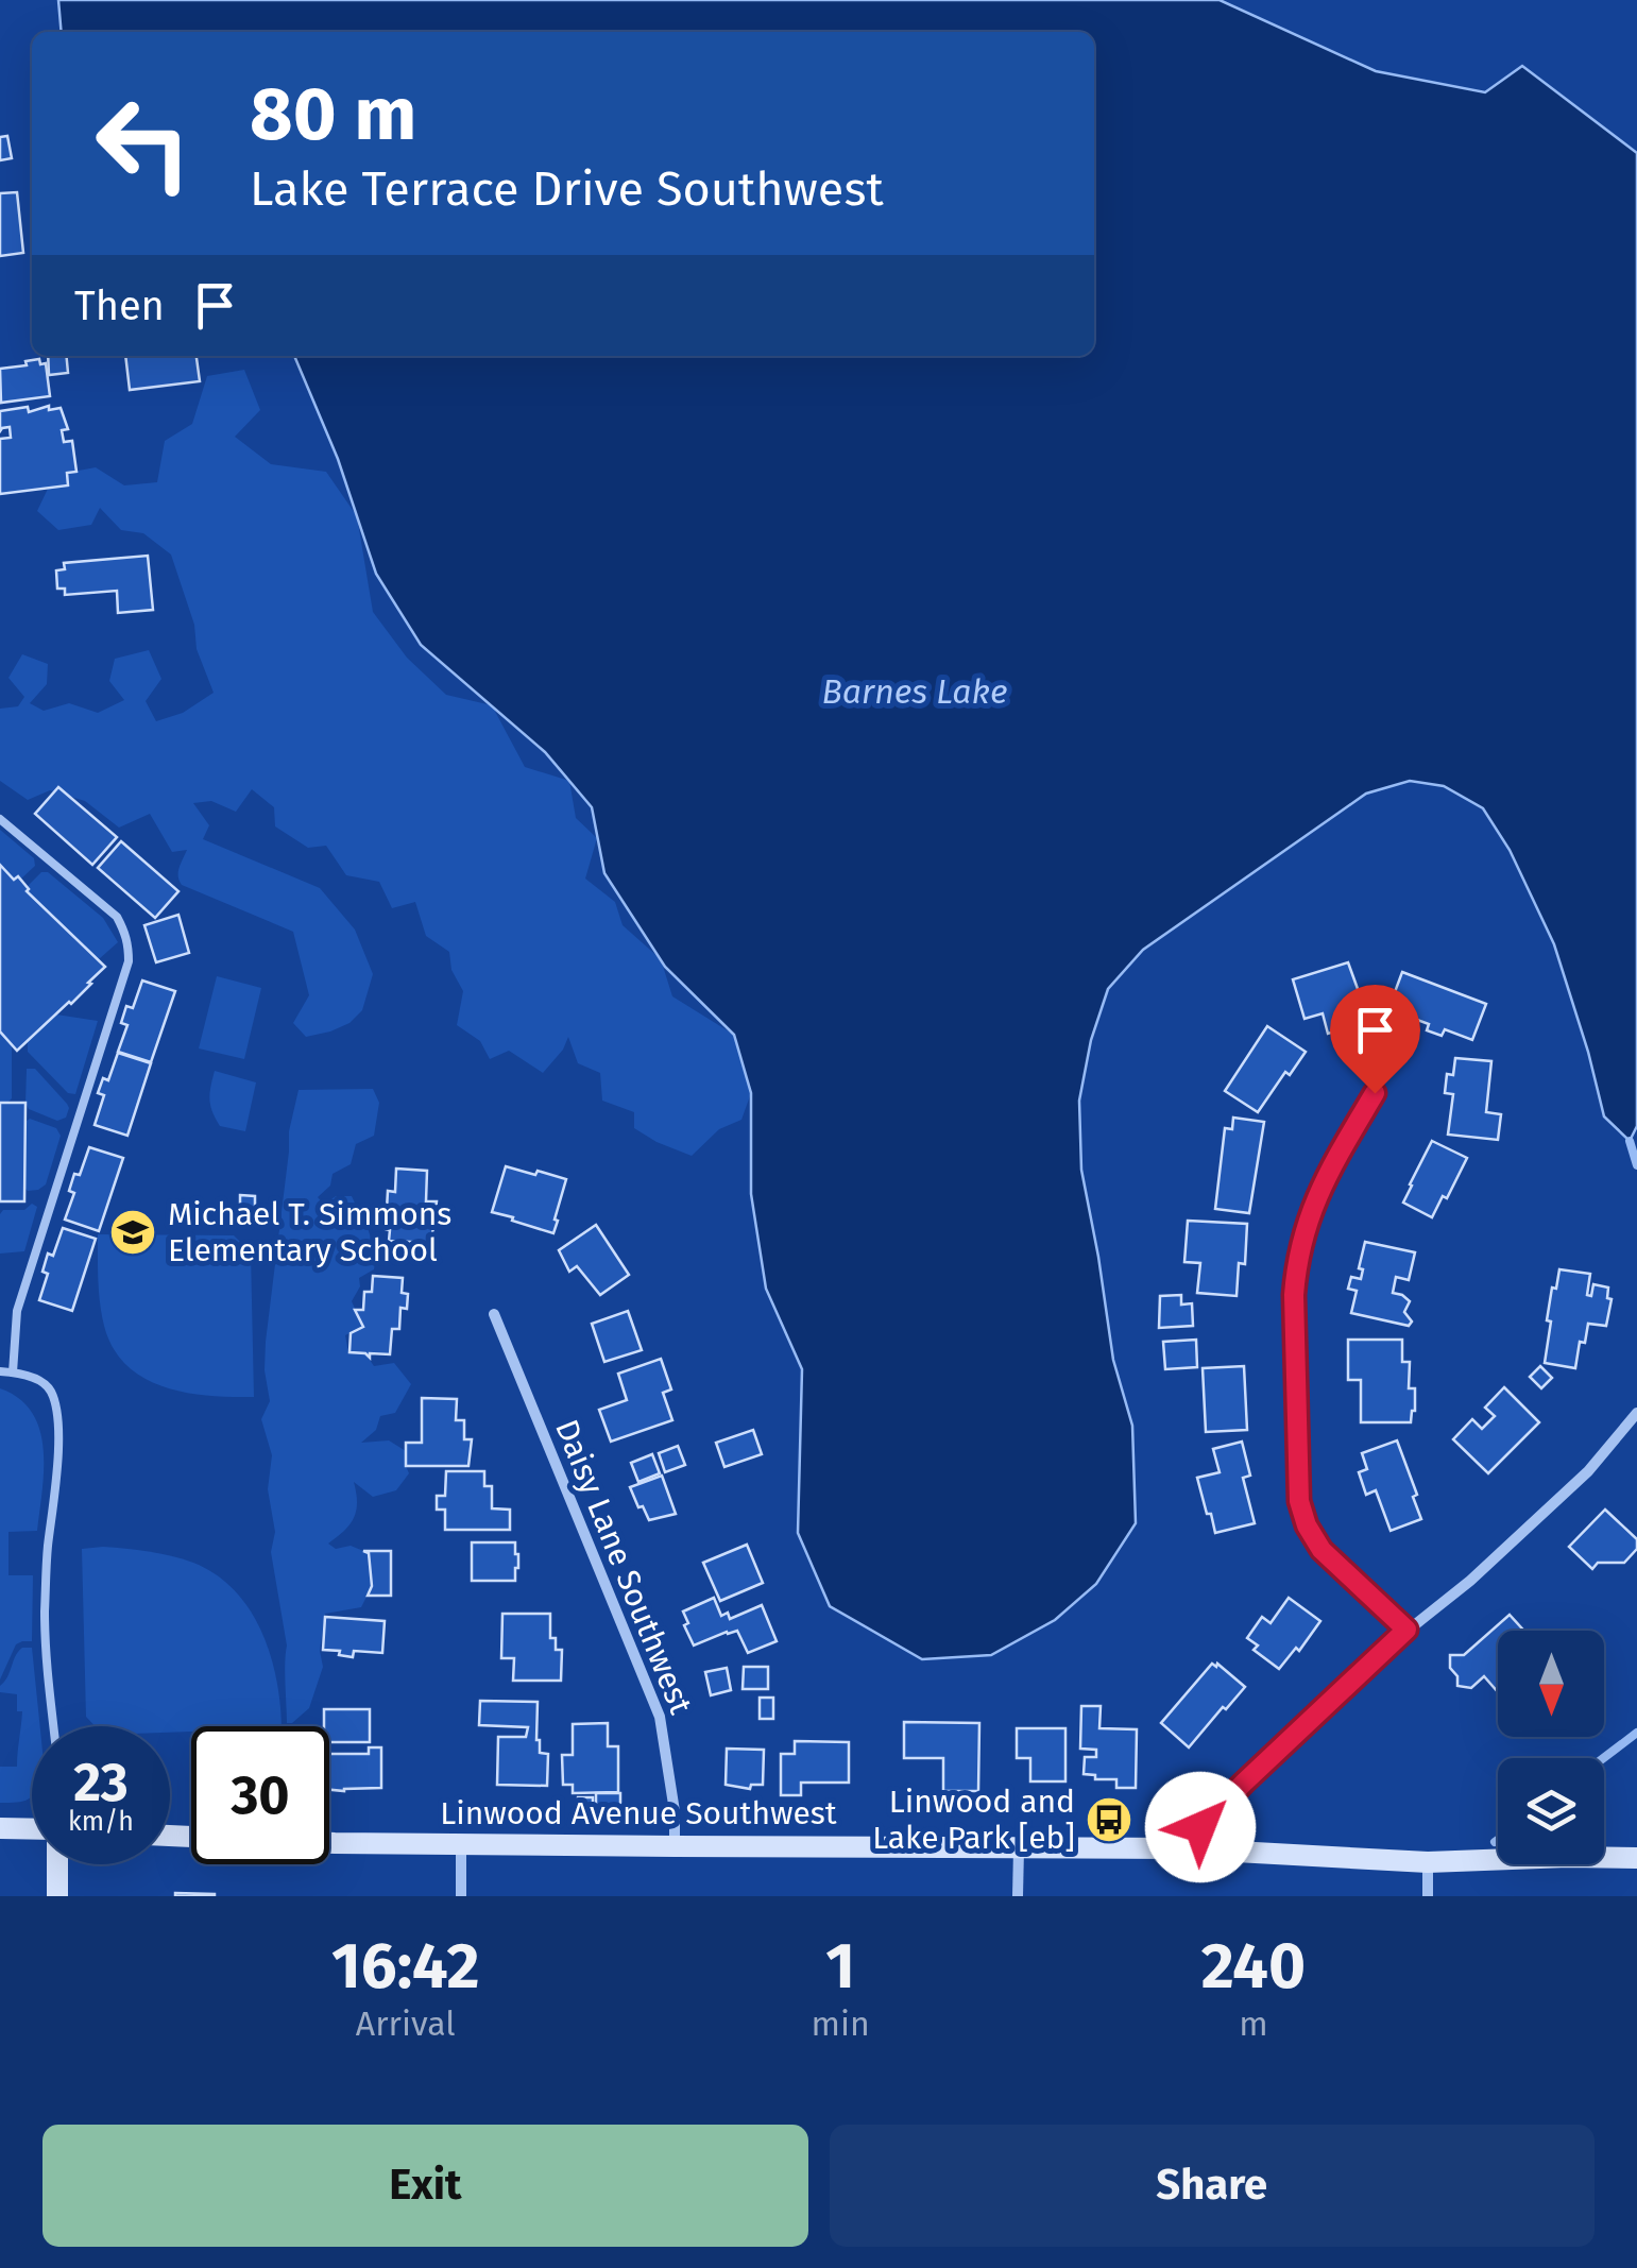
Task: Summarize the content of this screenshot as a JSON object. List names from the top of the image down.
{
  "streets": {
    "street": ["Daisy Lane Southwest", "Linwood Avenue Southwest"]
  },
  "crossings": [
    ["Daisy Lane Southwest", "Linwood Avenue Southwest"]
  ],
  "water": ["Barnes Lake"],
  "places": {
    "school or university": ["Michael T. Simmons Elementary School"],
    "bus stop": ["Linwood and Lake Park [eb]"]
  },
  "north": "bottom",
  "page": {
    "turn": ["80 m", "Lake Terrace Drive Southwest"],
    "then": "Then",
    "speed": "23 km/h",
    "limit": "30",
    "eta": [
      "16:42",
      "Arrival",
      "1",
      "min",
      "240",
      "m"
    ],
    "buttons": ["Exit", "Share"]
  }
}
